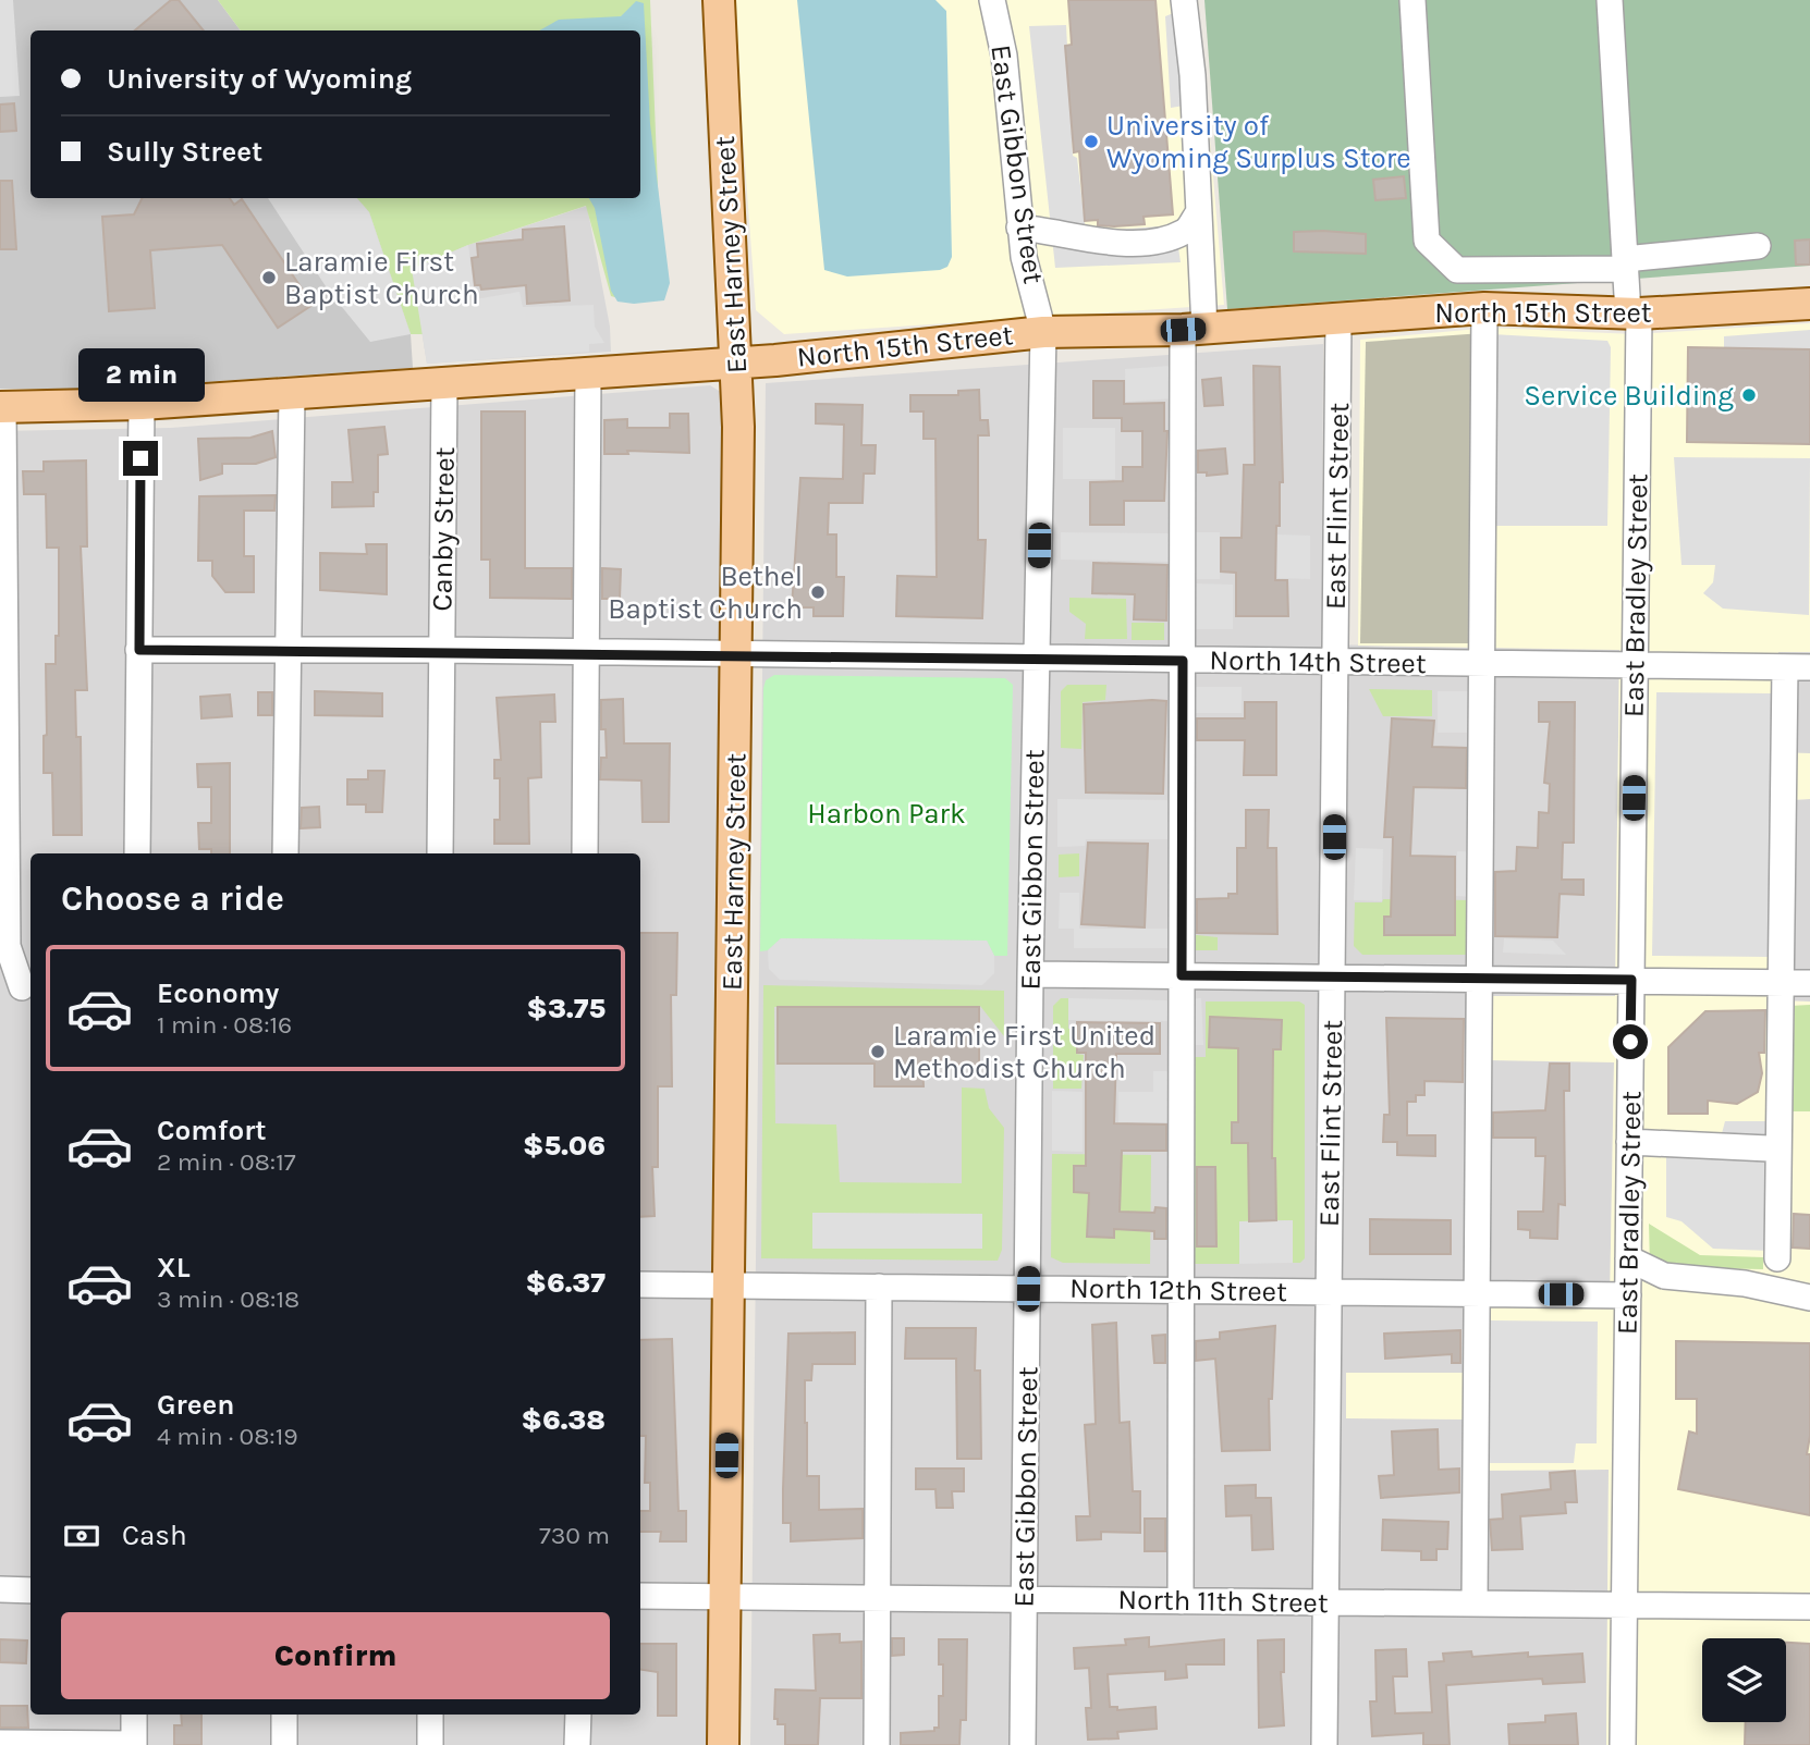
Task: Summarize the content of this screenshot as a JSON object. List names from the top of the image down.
{
  "streets": {
    "main road": ["East Harney Street", "North 15th Street"],
    "street": [
      "East Gibbon Street",
      "East Flint Street",
      "Canby Street",
      "East Bradley Street",
      "North 14th Street",
      "North 12th Street",
      "North 11th Street"
    ]
  },
  "crossings": [
    ["East Gibbon Street", "North 15th Street"],
    ["East Gibbon Street", "North 14th Street"],
    ["East Gibbon Street", "North 12th Street"],
    ["East Gibbon Street", "North 11th Street"],
    ["East Harney Street", "North 15th Street"],
    ["East Harney Street", "North 14th Street"],
    ["East Harney Street", "North 12th Street"],
    ["East Harney Street", "North 11th Street"],
    ["North 15th Street", "East Flint Street"],
    ["North 15th Street", "Canby Street"],
    ["North 15th Street", "East Bradley Street"],
    ["East Flint Street", "North 14th Street"],
    ["East Flint Street", "North 12th Street"],
    ["East Flint Street", "North 11th Street"],
    ["Canby Street", "North 14th Street"],
    ["East Bradley Street", "North 14th Street"],
    ["East Bradley Street", "North 12th Street"],
    ["East Bradley Street", "North 11th Street"]
  ],
  "parks": ["Harbon Park"],
  "places": [
    "University of Wyoming Surplus Store",
    "Laramie First Baptist Church",
    "Service Building",
    "Bethel Baptist Church",
    "Laramie First United Methodist Church"
  ],
  "page": {
    "banner": ["University of Wyoming", "Sully Street"],
    "bubble": "2 min",
    "heading": "Choose a ride",
    "list": [
      {
        "name": "Economy",
        "note": "1 min · 08:16",
        "value": "$3.75"
      },
      {
        "name": "Comfort",
        "note": "2 min · 08:17",
        "value": "$5.06"
      },
      {
        "name": "XL",
        "note": "3 min · 08:18",
        "value": "$6.37"
      },
      {
        "name": "Green",
        "note": "4 min · 08:19",
        "value": "$6.38"
      }
    ],
    "pay": ["Cash", "730 m"],
    "buttons": "Confirm"
  }
}
